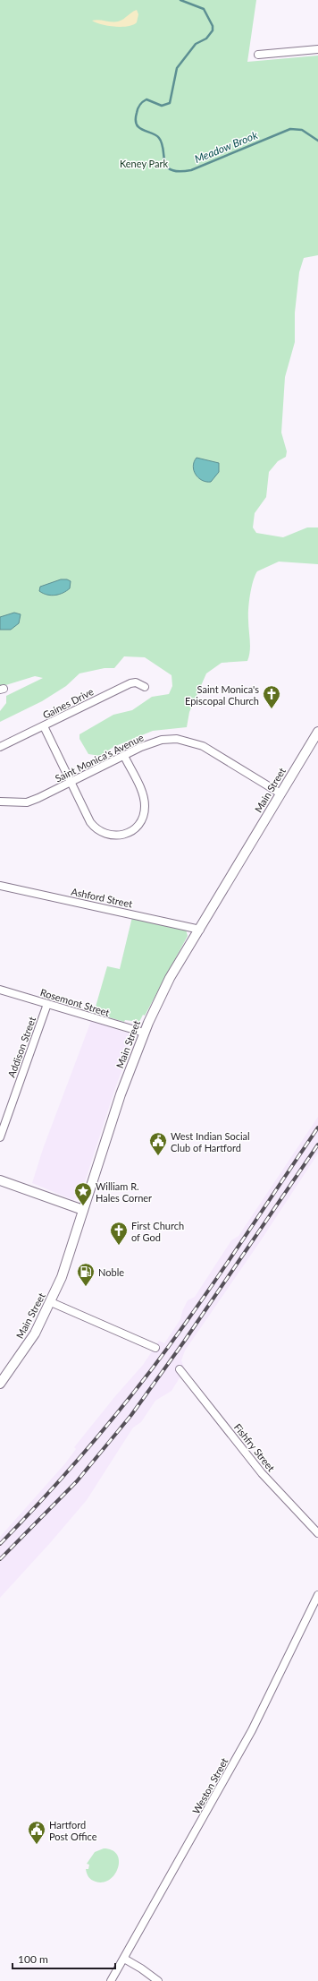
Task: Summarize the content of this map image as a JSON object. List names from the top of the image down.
{
  "streets": {
    "main road": ["Main Street"],
    "street": [
      "Gaines Drive",
      "Saint Monica's Avenue",
      "Ashford Street",
      "Rosemont Street",
      "Addison Street",
      "Fishfry Street",
      "Weston Street"
    ]
  },
  "crossings": [
    ["Saint Monica's Avenue", "Main Street"],
    ["Main Street", "Ashford Street"],
    ["Main Street", "Rosemont Street"],
    ["Rosemont Street", "Addison Street"]
  ],
  "water": ["Meadow Brook"],
  "parks": ["Keney Park"],
  "places": {
    "church": ["Saint Monica's Episcopal Church", "First Church of God"],
    "public building": ["West Indian Social Club of Hartford", "Hartford Post Office"],
    "place": ["William R. Hales Corner"],
    "fuel station": ["Noble"]
  },
  "scale_bar": "100 m"
}
